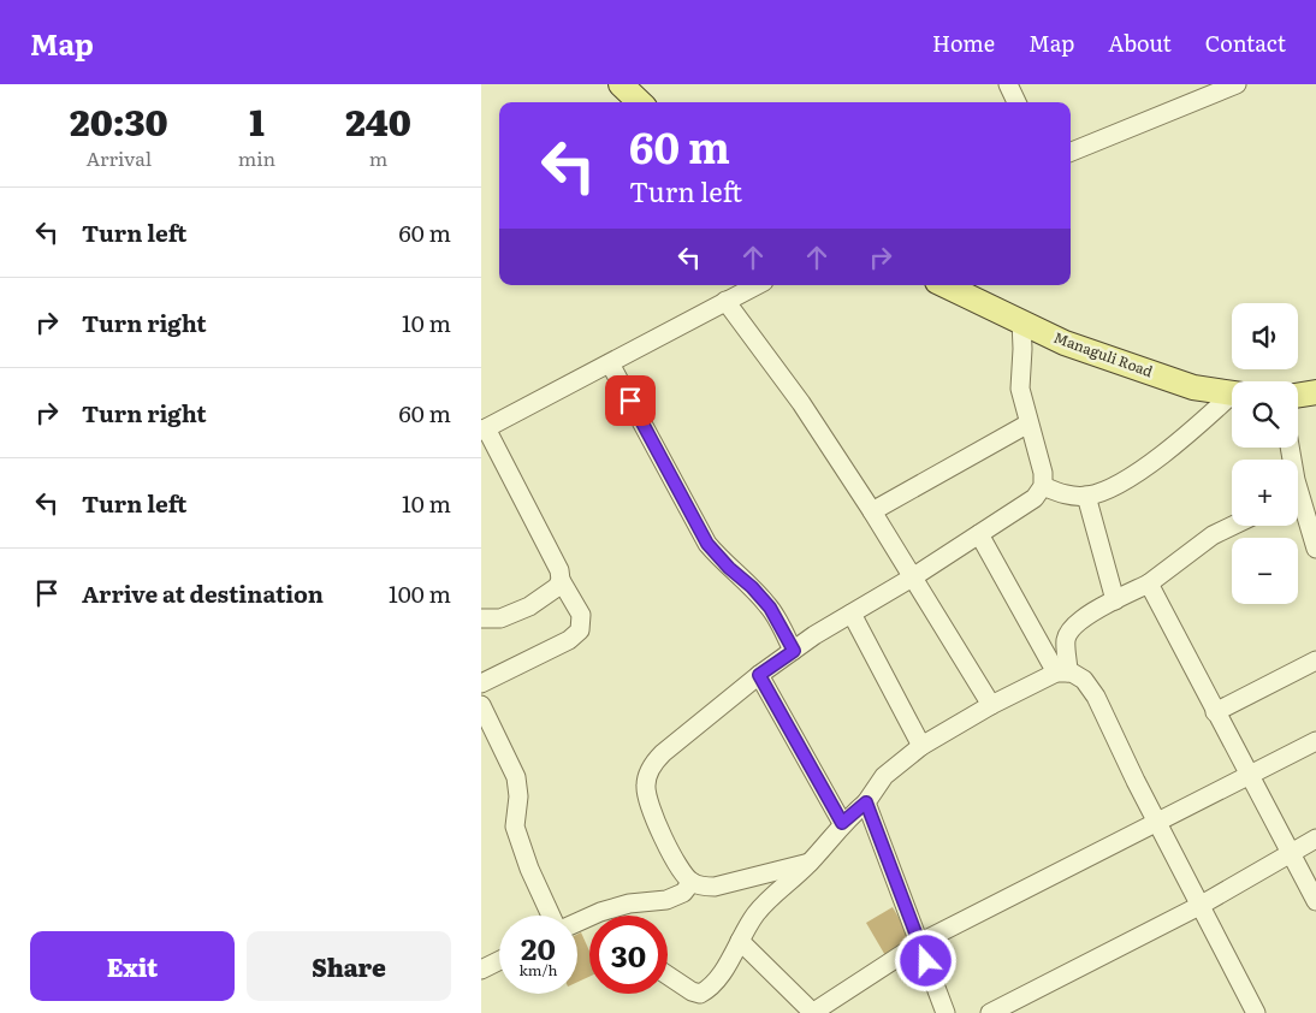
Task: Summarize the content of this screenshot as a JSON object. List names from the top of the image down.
{
  "streets": {
    "main road": ["Managuli Road"]
  },
  "page": {
    "header": "Map",
    "nav": [
      "Home",
      "Map",
      "About",
      "Contact"
    ],
    "eta": [
      "20:30",
      "Arrival",
      "1",
      "min",
      "240",
      "m"
    ],
    "turn": ["60 m", "Turn left"],
    "list": [
      {
        "name": "Turn left",
        "value": "60 m"
      },
      {
        "name": "Turn right",
        "value": "10 m"
      },
      {
        "name": "Turn right",
        "value": "60 m"
      },
      {
        "name": "Turn left",
        "value": "10 m"
      },
      {
        "name": "Arrive at destination",
        "value": "100 m"
      }
    ],
    "map_buttons": ["+", "−"],
    "speed": "20 km/h",
    "limit": "30",
    "buttons": ["Exit", "Share"]
  }
}
